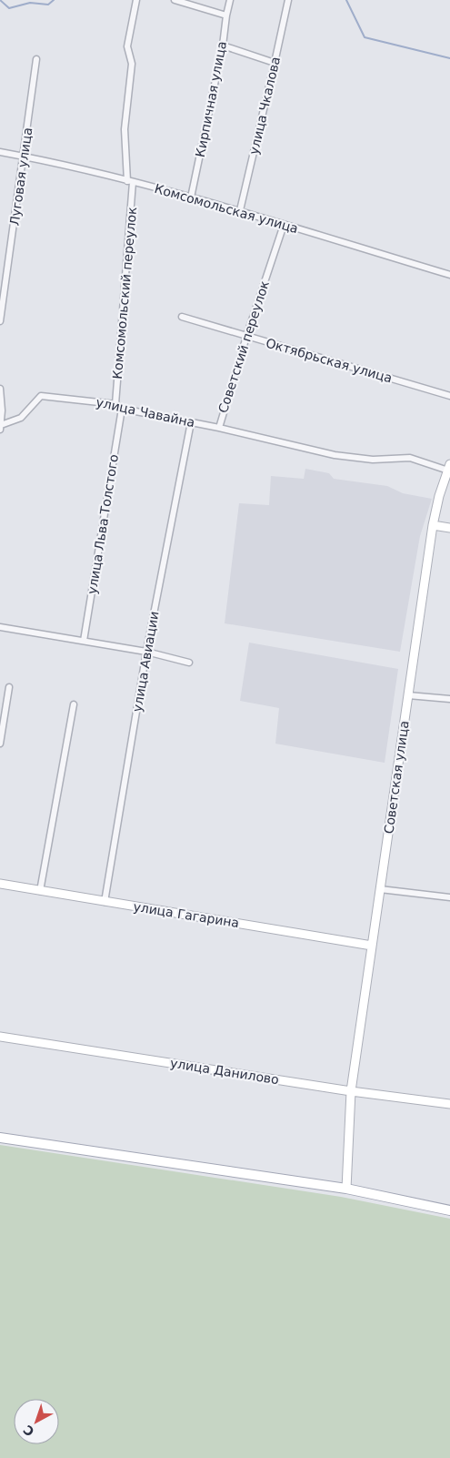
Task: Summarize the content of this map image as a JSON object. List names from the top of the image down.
{
  "streets": {
    "main road": ["Советская улица", "улица Гагарина", "улица Данилово"],
    "street": [
      "Кирпичная улица",
      "улица Чкалова",
      "Луговая улица",
      "Комсомольская улица",
      "Комсомольский переулок",
      "Советский переулок",
      "Октябрьская улица",
      "улица Чавайна",
      "улица Льва Толстого",
      "улица Авиации"
    ]
  },
  "crossings": [
    ["Кирпичная улица", "Комсомольская улица"],
    ["улица Чкалова", "Комсомольская улица"],
    ["Луговая улица", "Комсомольская улица"],
    ["Комсомольская улица", "Комсомольский переулок"],
    ["Комсомольская улица", "Советский переулок"],
    ["Комсомольский переулок", "улица Чавайна"],
    ["Советский переулок", "Октябрьская улица"],
    ["Советский переулок", "улица Чавайна"],
    ["Советский переулок", "Советская улица"],
    ["улица Чавайна", "улица Льва Толстого"],
    ["улица Чавайна", "улица Авиации"],
    ["улица Авиации", "улица Гагарина"],
    ["Советская улица", "улица Гагарина"],
    ["Советская улица", "улица Данилово"]
  ],
  "north": "bottom left"
}
